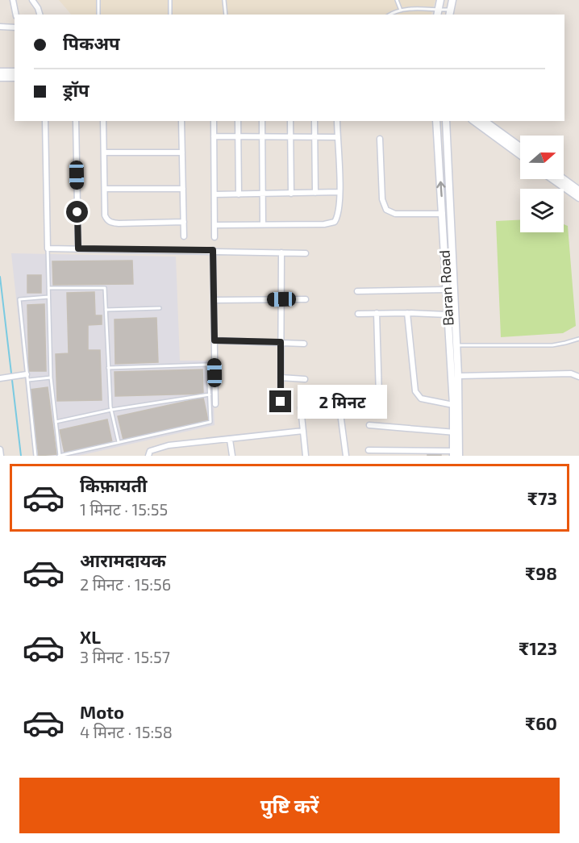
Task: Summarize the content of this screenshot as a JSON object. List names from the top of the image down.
{
  "streets": {
    "main road": ["Baran Road"]
  },
  "north": "right",
  "page": {
    "banner": ["पिकअप", "ड्रॉप"],
    "bubble": "2 मिनट",
    "list": [
      {
        "name": "किफ़ायती",
        "note": "1 मिनट · 15:55",
        "value": "₹73"
      },
      {
        "name": "आरामदायक",
        "note": "2 मिनट · 15:56",
        "value": "₹98"
      },
      {
        "name": "XL",
        "note": "3 मिनट · 15:57",
        "value": "₹123"
      },
      {
        "name": "Moto",
        "note": "4 मिनट · 15:58",
        "value": "₹60"
      }
    ],
    "buttons": "पुष्टि करें"
  }
}
